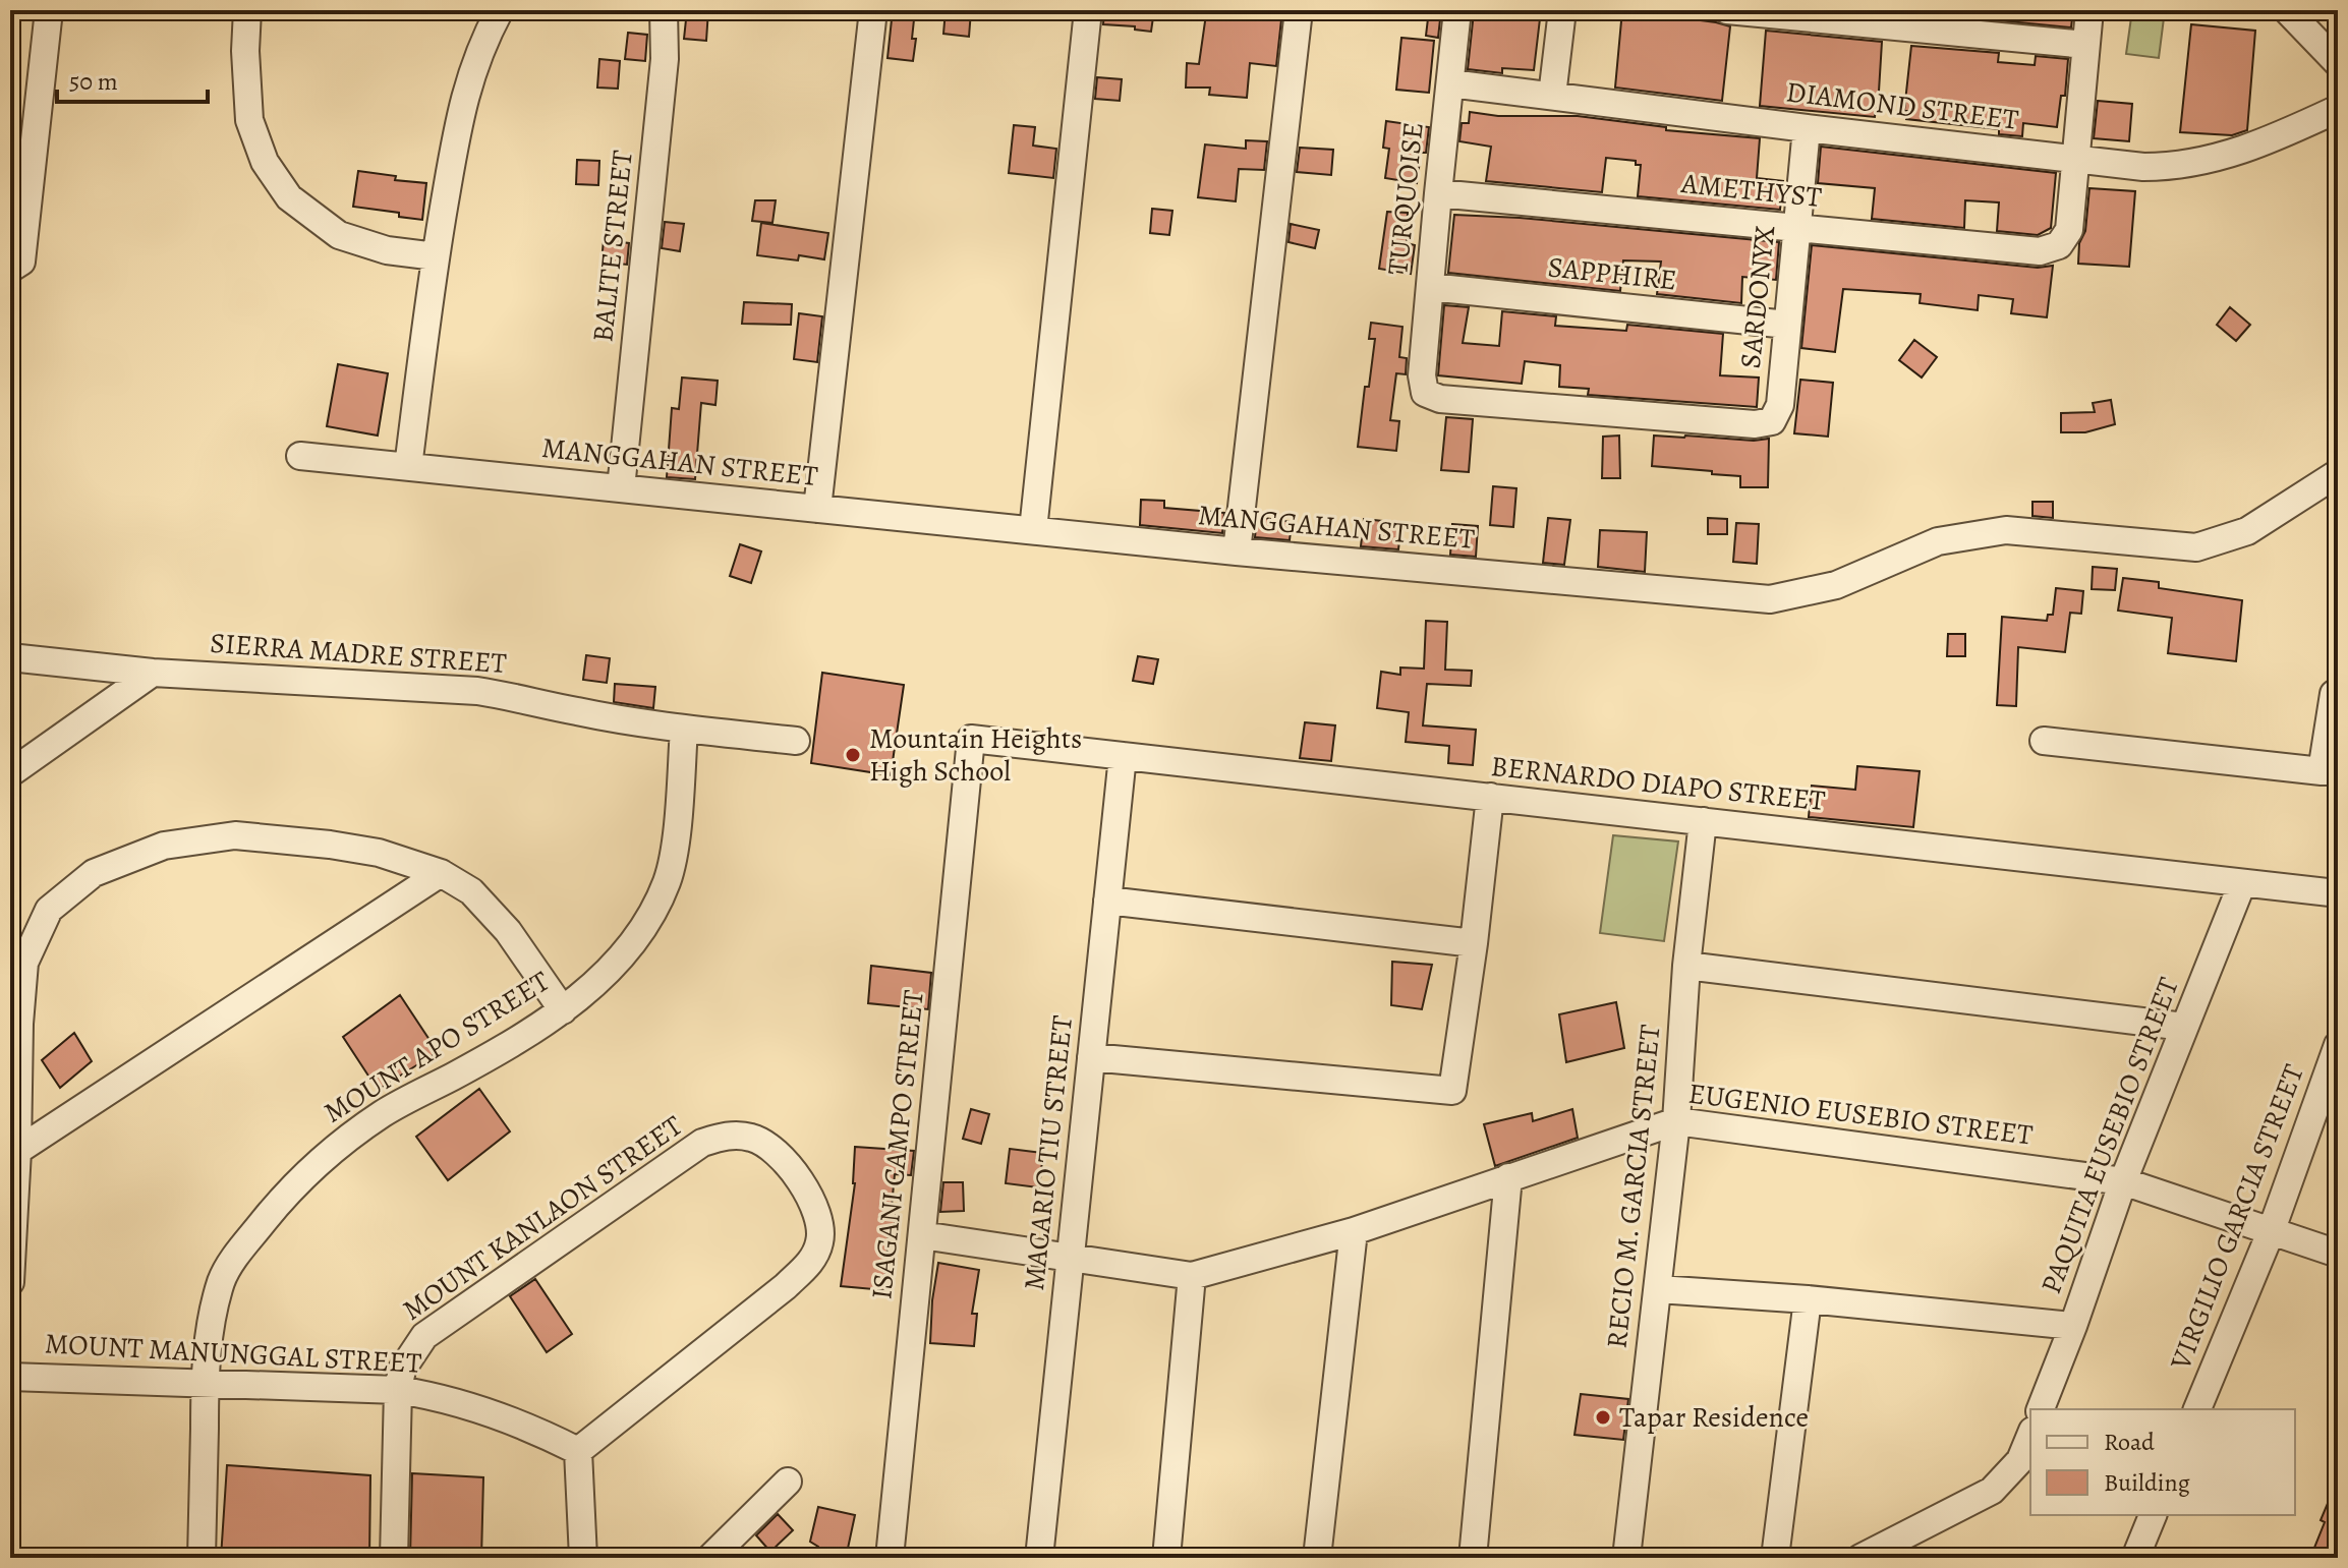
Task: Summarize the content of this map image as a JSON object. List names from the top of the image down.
{
  "streets": {
    "street": [
      "DIAMOND STREET",
      "AMETHYST",
      "TURQUOISE",
      "BALITE STREET",
      "SAPPHIRE",
      "SARDONYX",
      "MANGGAHAN STREET",
      "SIERRA MADRE STREET",
      "BERNARDO DIAPO STREET",
      "MOUNT APO STREET",
      "EUGENIO EUSEBIO STREET",
      "PAQUITA EUSEBIO STREET",
      "ISAGANI CAMPO STREET",
      "MACARIO TIU STREET",
      "RECIO M. GARCIA STREET",
      "VIRGILIO GARCIA STREET",
      "MOUNT KANLAON STREET",
      "MOUNT MANUNGGAL STREET"
    ]
  },
  "crossings": [
    ["DIAMOND STREET", "AMETHYST"],
    ["DIAMOND STREET", "TURQUOISE"],
    ["DIAMOND STREET", "SARDONYX"],
    ["AMETHYST", "TURQUOISE"],
    ["AMETHYST", "SARDONYX"],
    ["TURQUOISE", "SAPPHIRE"],
    ["TURQUOISE", "SARDONYX"],
    ["BALITE STREET", "MANGGAHAN STREET"],
    ["SAPPHIRE", "SARDONYX"],
    ["SIERRA MADRE STREET", "MOUNT APO STREET"],
    ["BERNARDO DIAPO STREET", "PAQUITA EUSEBIO STREET"],
    ["BERNARDO DIAPO STREET", "ISAGANI CAMPO STREET"],
    ["BERNARDO DIAPO STREET", "MACARIO TIU STREET"],
    ["BERNARDO DIAPO STREET", "RECIO M. GARCIA STREET"],
    ["MOUNT APO STREET", "MOUNT MANUNGGAL STREET"],
    ["EUGENIO EUSEBIO STREET", "PAQUITA EUSEBIO STREET"],
    ["EUGENIO EUSEBIO STREET", "ISAGANI CAMPO STREET"],
    ["EUGENIO EUSEBIO STREET", "MACARIO TIU STREET"],
    ["EUGENIO EUSEBIO STREET", "RECIO M. GARCIA STREET"],
    ["EUGENIO EUSEBIO STREET", "VIRGILIO GARCIA STREET"],
    ["MOUNT KANLAON STREET", "MOUNT MANUNGGAL STREET"]
  ],
  "places": ["Mountain Heights High School", "Tapar Residence"],
  "legend": ["Road", "Building"],
  "scale_bar": "50 m"
}
